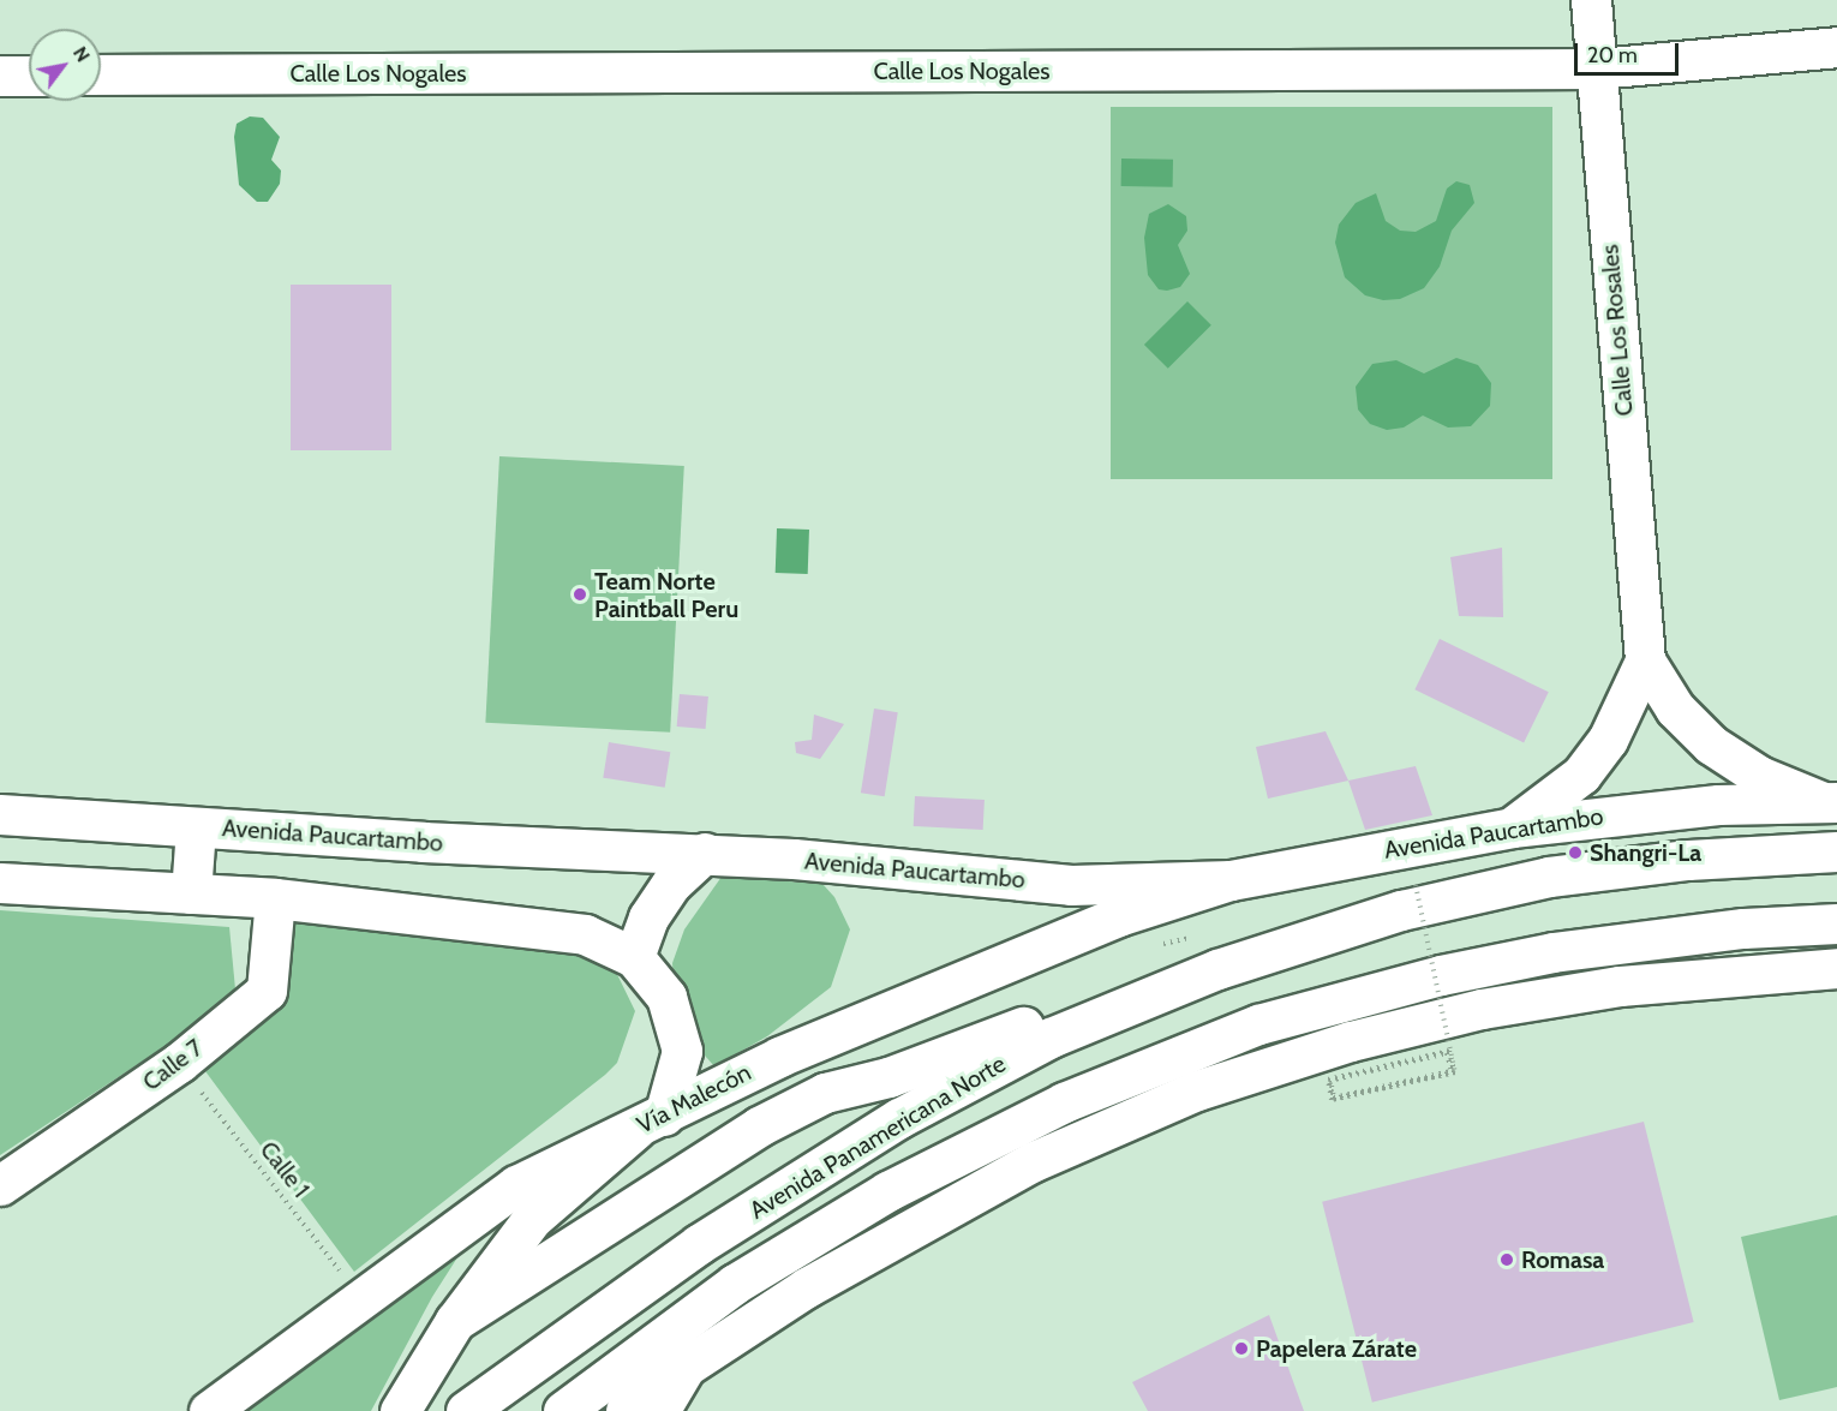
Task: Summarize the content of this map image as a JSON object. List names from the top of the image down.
{
  "streets": {
    "main road": [
      "Calle Los Nogales",
      "Calle Los Rosales",
      "Avenida Paucartambo",
      "Calle 7",
      "Vía Malecón",
      "Avenida Panamericana Norte"
    ],
    "path": ["Calle 1"]
  },
  "crossings": [
    ["Calle Los Nogales", "Calle Los Rosales"],
    ["Calle Los Rosales", "Avenida Paucartambo"],
    ["Avenida Paucartambo", "Vía Malecón"],
    ["Calle 7", "Calle 1"],
    ["Vía Malecón", "Calle 1"]
  ],
  "places": [
    "Team Norte Paintball Peru",
    "Shangri-La",
    "Romasa",
    "Papelera Zárate"
  ],
  "scale_bar": "20 m",
  "north": "top right"
}
